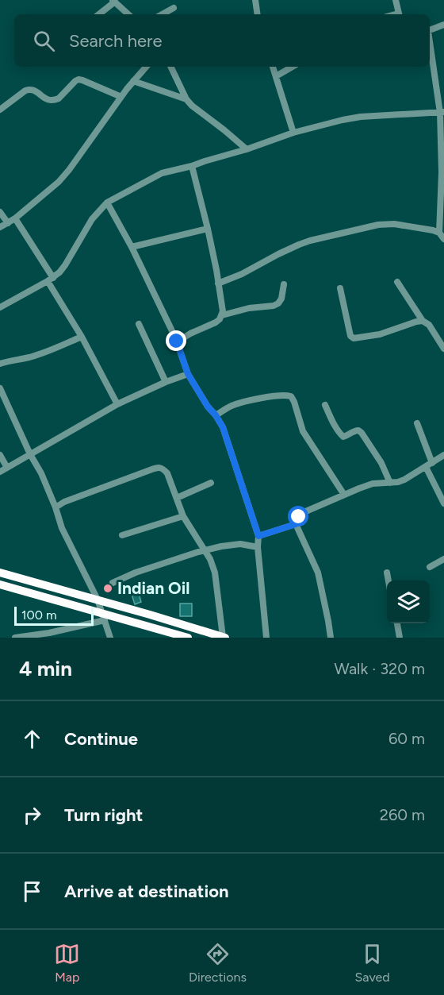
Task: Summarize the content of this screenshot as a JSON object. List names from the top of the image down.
{
  "places": ["Indian Oil"],
  "scale_bar": "100 m",
  "page": {
    "search": "Search here",
    "scale": "100 m",
    "heading": ["4 min", "Walk · 320 m"],
    "list": [
      ["Continue", "60 m"],
      ["Turn right", "260 m"],
      "Arrive at destination"
    ],
    "nav": ["Map", "Directions", "Saved"]
  }
}
